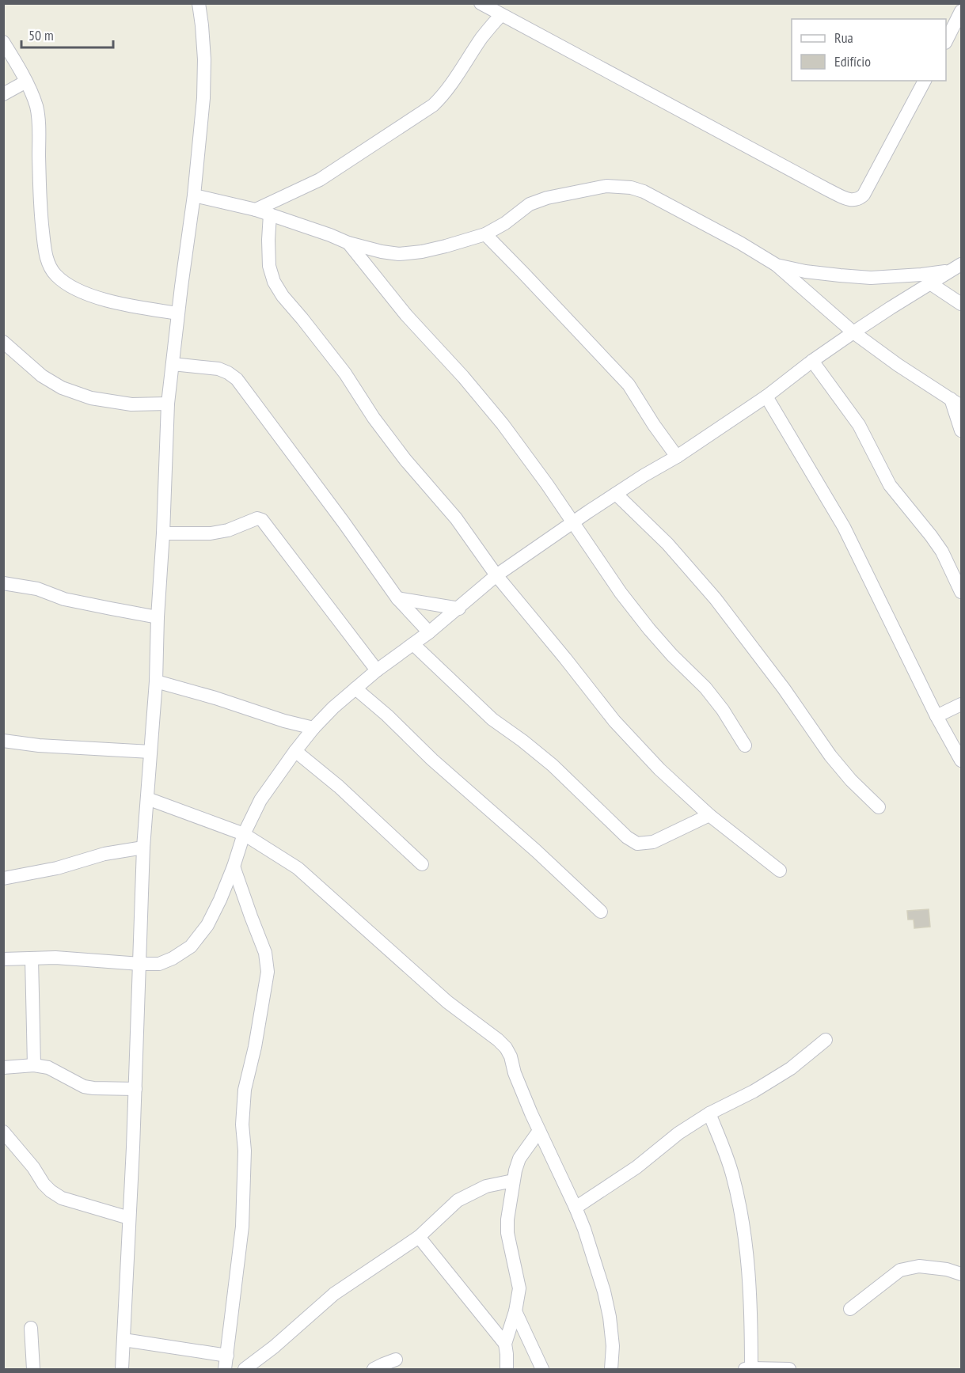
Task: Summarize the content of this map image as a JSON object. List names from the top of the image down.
{
  "legend": ["Rua", "Edifício"],
  "scale_bar": "50 m"
}
